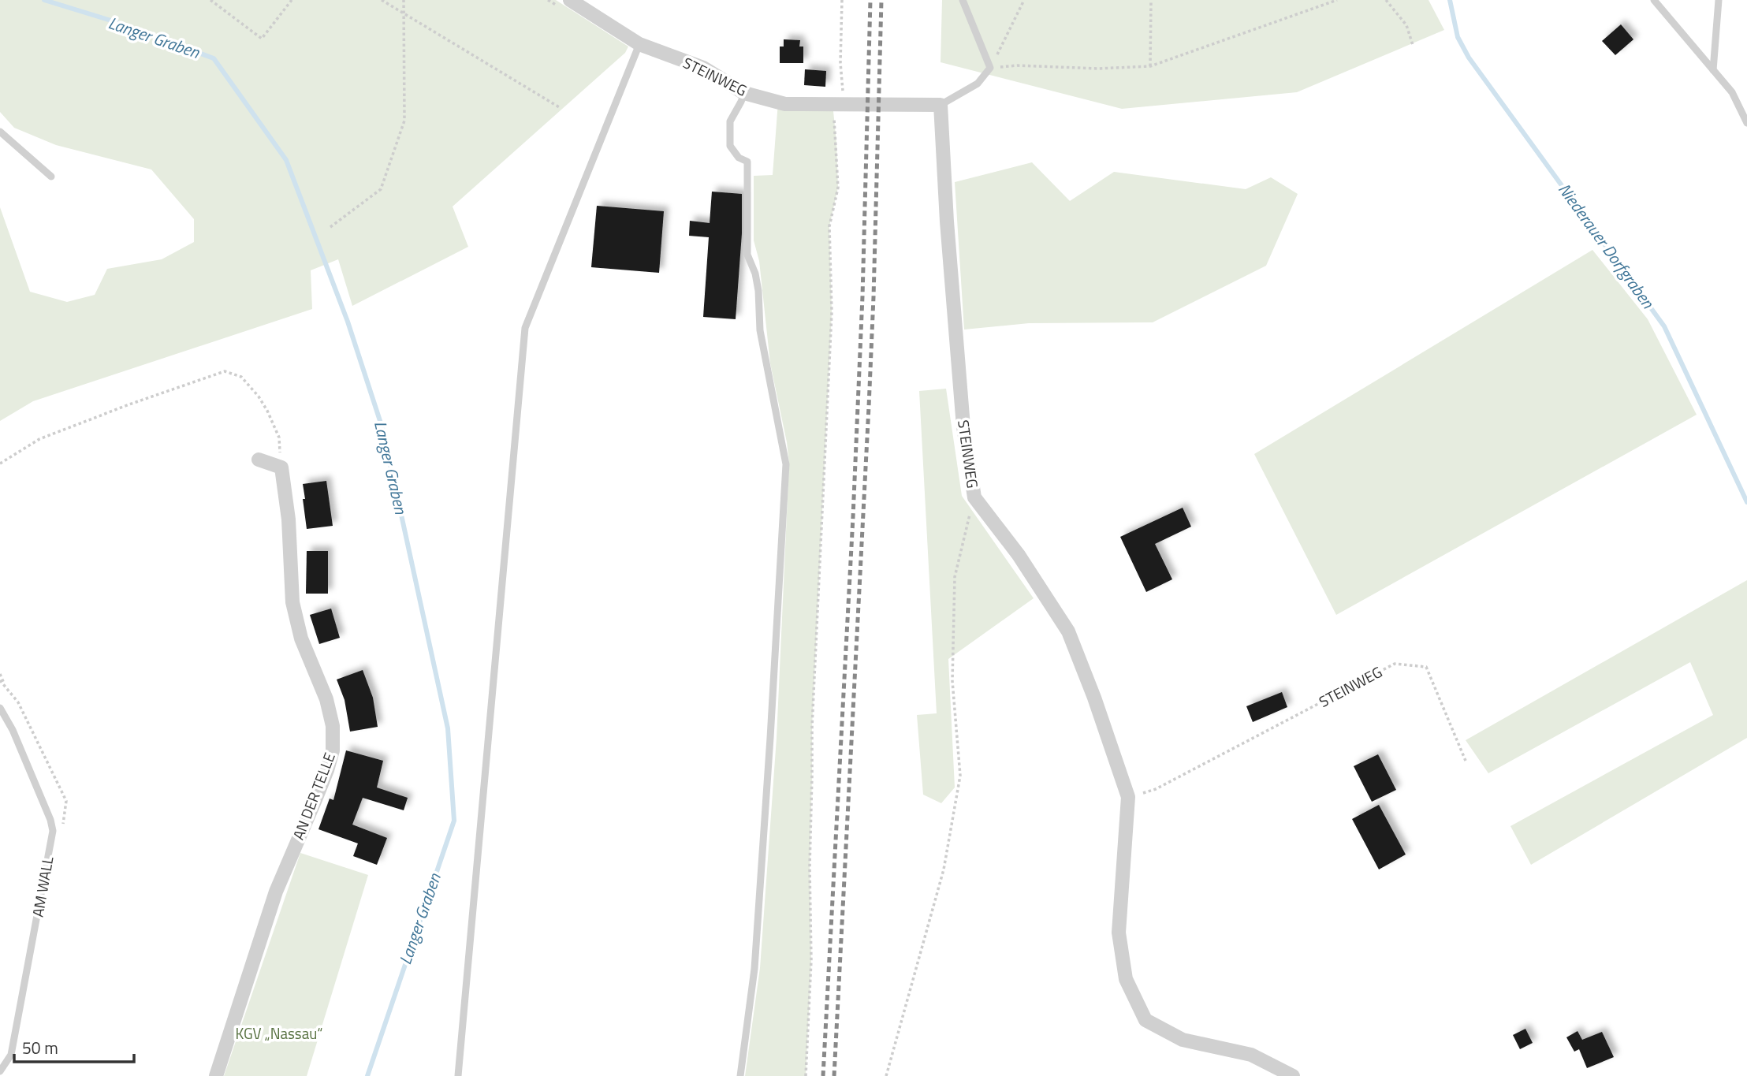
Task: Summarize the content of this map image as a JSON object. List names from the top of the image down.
{
  "streets": {
    "street": ["STEINWEG", "AN DER TELLE"],
    "lane": ["AM WALL"]
  },
  "water": ["Langer Graben", "Niederauer Dorfgraben"],
  "parks": ["KGV „Nassau“"],
  "scale_bar": "50 m"
}
